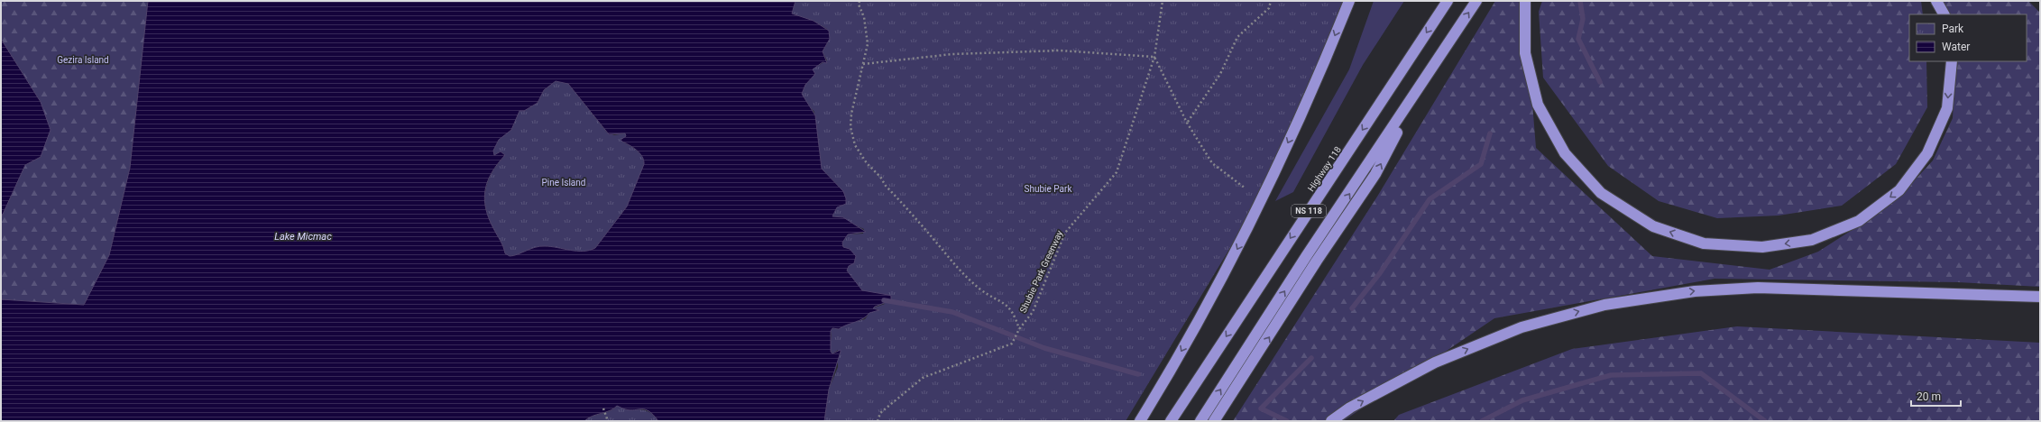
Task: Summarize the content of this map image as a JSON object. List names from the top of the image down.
{
  "streets": {
    "highway": ["Highway 118", "NS 118"],
    "path": ["Shubie Park Greenway"]
  },
  "water": ["Lake Micmac"],
  "parks": ["Gezira Island", "Pine Island", "Shubie Park"],
  "legend": ["Park", "Water"],
  "scale_bar": "20 m"
}
